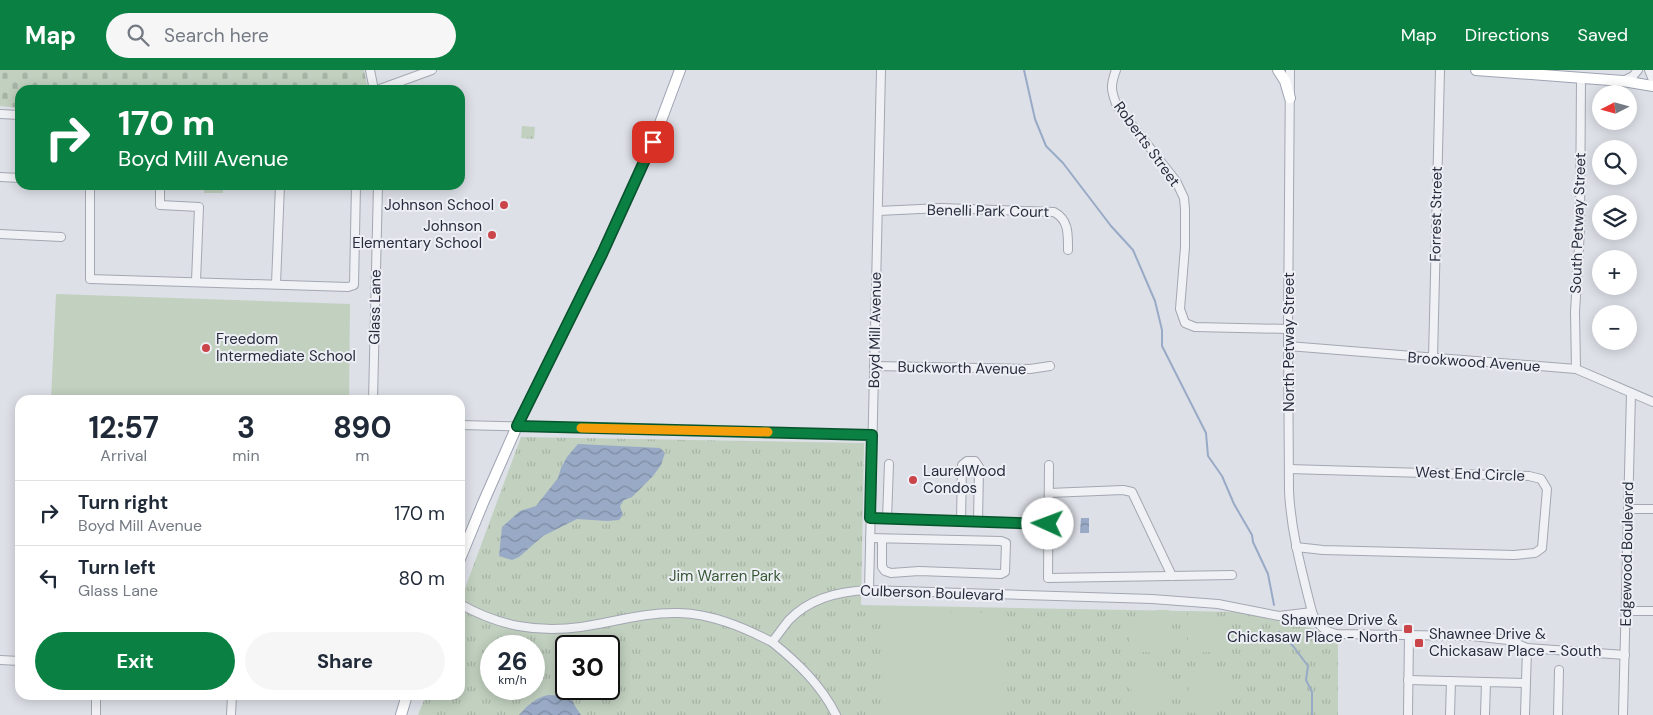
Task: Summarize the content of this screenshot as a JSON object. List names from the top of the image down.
{
  "streets": {
    "street": [
      "Roberts Street",
      "Benelli Park Court",
      "Forrest Street",
      "South Petway Street",
      "Glass Lane",
      "Boyd Mill Avenue",
      "North Petway Street",
      "Brookwood Avenue",
      "Buckworth Avenue",
      "West End Circle",
      "Edgewood Boulevard",
      "Culberson Boulevard"
    ]
  },
  "crossings": [
    ["Roberts Street", "North Petway Street"],
    ["Benelli Park Court", "Boyd Mill Avenue"],
    ["Forrest Street", "Brookwood Avenue"],
    ["South Petway Street", "Brookwood Avenue"],
    ["Boyd Mill Avenue", "Buckworth Avenue"],
    ["Boyd Mill Avenue", "Culberson Boulevard"],
    ["North Petway Street", "Brookwood Avenue"],
    ["North Petway Street", "West End Circle"],
    ["North Petway Street", "Culberson Boulevard"],
    ["Brookwood Avenue", "Edgewood Boulevard"]
  ],
  "parks": ["Jim Warren Park"],
  "places": {
    "other": [
      "Johnson School",
      "Johnson Elementary School",
      "Freedom Intermediate School",
      "LaurelWood Condos"
    ],
    "transit": ["Shawnee Drive & Chickasaw Place - North", "Shawnee Drive & Chickasaw Place - South"]
  },
  "north": "left",
  "page": {
    "header": "Map",
    "search": "Search here",
    "nav": ["Map", "Directions", "Saved"],
    "map_buttons": ["+", "−"],
    "turn": ["170 m", "Boyd Mill Avenue"],
    "eta": [
      "12:57",
      "Arrival",
      "3",
      "min",
      "890",
      "m"
    ],
    "list": [
      {
        "name": "Turn right",
        "note": "Boyd Mill Avenue",
        "value": "170 m"
      },
      {
        "name": "Turn left",
        "note": "Glass Lane",
        "value": "80 m"
      }
    ],
    "buttons": ["Exit", "Share"],
    "speed": "26 km/h",
    "limit": "30"
  }
}
